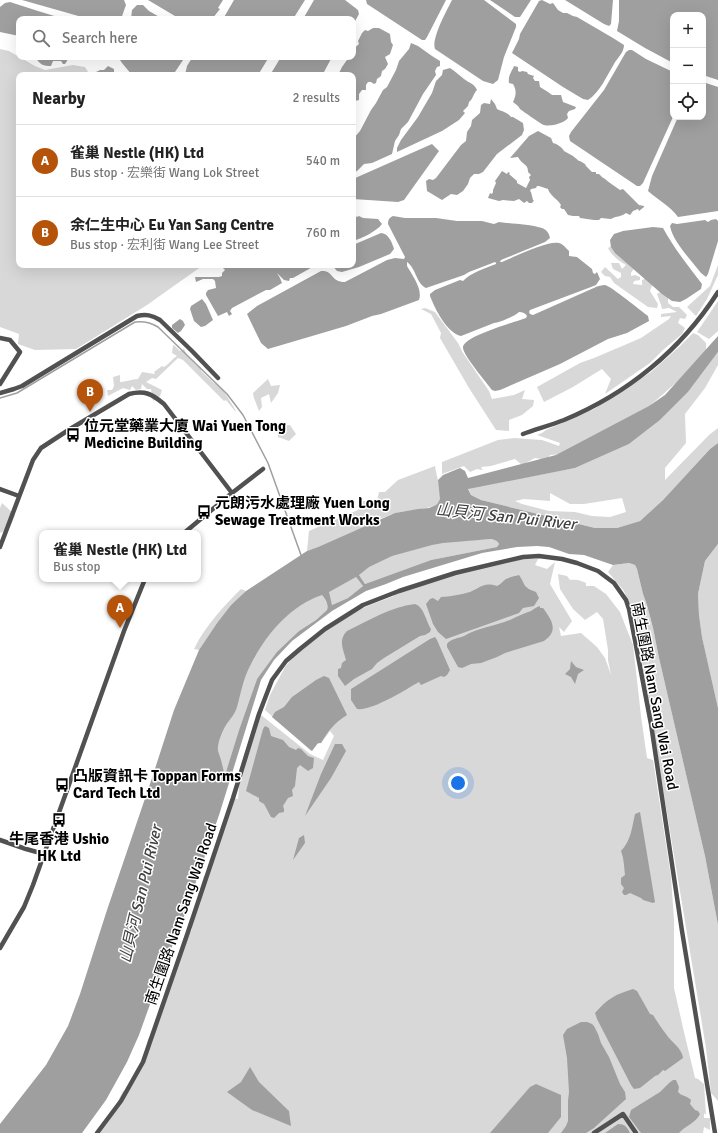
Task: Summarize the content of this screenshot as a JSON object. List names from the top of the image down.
{
  "streets": {
    "street": ["南生圍路 Nam Sang Wai Road"]
  },
  "water": ["山貝河 San Pui River"],
  "places": {
    "bus stop": [
      "位元堂藥業大廈 Wai Yuen Tong Medicine Building",
      "元朗污水處理廠 Yuen Long Sewage Treatment Works",
      "凸版資訊卡 Toppan Forms Card Tech Ltd",
      "牛尾香港 Ushio HK Ltd"
    ]
  },
  "page": {
    "map_buttons": ["+", "−"],
    "search": "Search here",
    "heading": ["Nearby", "2 results"],
    "list": [
      {
        "mark": "A",
        "name": "雀巢 Nestle (HK) Ltd",
        "note": "Bus stop · 宏樂街 Wang Lok Street",
        "value": "540 m"
      },
      {
        "mark": "B",
        "name": "余仁生中心 Eu Yan Sang Centre",
        "note": "Bus stop · 宏利街 Wang Lee Street",
        "value": "760 m"
      }
    ],
    "pins": ["B", "A"],
    "popup": ["雀巢 Nestle (HK) Ltd", "Bus stop"]
  }
}
